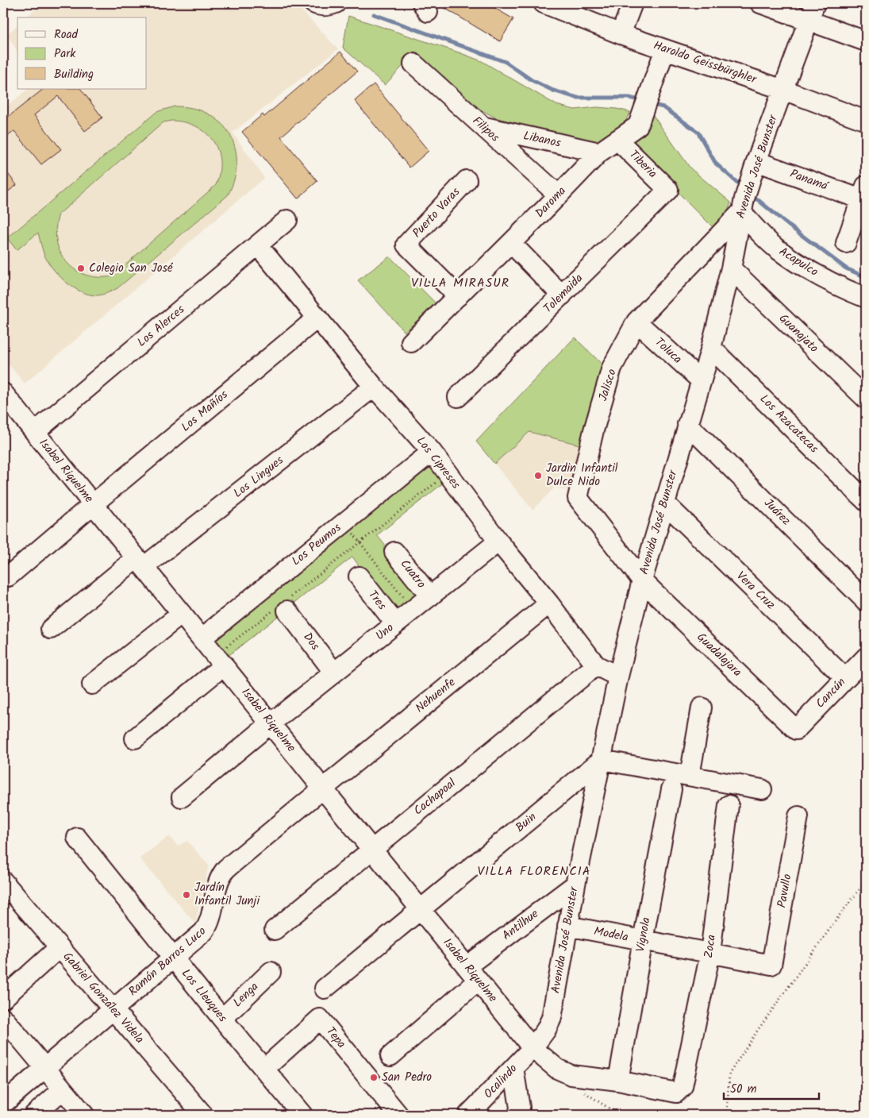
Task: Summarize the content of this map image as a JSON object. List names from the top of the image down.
{
  "streets": {
    "street": [
      "Haroldo Geissbürghler",
      "Filipos",
      "Libanos",
      "Tiberia",
      "Avenida José Bunster",
      "Panamá",
      "Daroma",
      "Puerto Varas",
      "Acapulco",
      "Tolemaida",
      "Los Alerces",
      "Guanajato",
      "Toluca",
      "Jalisco",
      "Los Mañíos",
      "Los Azacatecas",
      "Los Cipreses",
      "Isabel Riquelme",
      "Los Lingues",
      "Juárez",
      "Los Peumos",
      "Cuatro",
      "Vera Cruz",
      "Tres",
      "Uno",
      "Dos",
      "Guadalajara",
      "Cancún",
      "Nehuenfe",
      "Cachapoal",
      "Buin",
      "Pavullo",
      "Antilhue",
      "Modela",
      "Vignola",
      "Zoca",
      "Ramón Barros Luco",
      "Lenga",
      "Los Lleuques",
      "Gabriel González Videla",
      "Tepa",
      "Ocalindo"
    ]
  },
  "crossings": [
    ["Haroldo Geissbürghler", "Avenida José Bunster"],
    ["Haroldo Geissbürghler", "Daroma"],
    ["Filipos", "Libanos"],
    ["Filipos", "Daroma"],
    ["Libanos", "Daroma"],
    ["Tiberia", "Daroma"],
    ["Tiberia", "Tolemaida"],
    ["Avenida José Bunster", "Panamá"],
    ["Avenida José Bunster", "Acapulco"],
    ["Avenida José Bunster", "Guanajato"],
    ["Avenida José Bunster", "Toluca"],
    ["Avenida José Bunster", "Jalisco"],
    ["Avenida José Bunster", "Los Azacatecas"],
    ["Avenida José Bunster", "Los Cipreses"],
    ["Avenida José Bunster", "Isabel Riquelme"],
    ["Avenida José Bunster", "Juárez"],
    ["Avenida José Bunster", "Vera Cruz"],
    ["Avenida José Bunster", "Guadalajara"],
    ["Avenida José Bunster", "Buin"],
    ["Avenida José Bunster", "Antilhue"],
    ["Avenida José Bunster", "Modela"],
    ["Avenida José Bunster", "Ocalindo"],
    ["Daroma", "Puerto Varas"],
    ["Acapulco", "Jalisco"],
    ["Los Alerces", "Los Cipreses"],
    ["Los Alerces", "Isabel Riquelme"],
    ["Toluca", "Jalisco"],
    ["Jalisco", "Guadalajara"],
    ["Los Mañíos", "Los Cipreses"],
    ["Los Mañíos", "Isabel Riquelme"],
    ["Los Cipreses", "Los Lingues"],
    ["Los Cipreses", "Los Peumos"],
    ["Los Cipreses", "Uno"],
    ["Los Cipreses", "Nehuenfe"],
    ["Los Cipreses", "Cachapoal"],
    ["Isabel Riquelme", "Los Lingues"],
    ["Isabel Riquelme", "Los Peumos"],
    ["Isabel Riquelme", "Uno"],
    ["Isabel Riquelme", "Nehuenfe"],
    ["Isabel Riquelme", "Cachapoal"],
    ["Isabel Riquelme", "Buin"],
    ["Isabel Riquelme", "Antilhue"],
    ["Isabel Riquelme", "Ramón Barros Luco"],
    ["Isabel Riquelme", "Ocalindo"],
    ["Cuatro", "Uno"],
    ["Vera Cruz", "Cancún"],
    ["Tres", "Uno"],
    ["Uno", "Dos"],
    ["Guadalajara", "Cancún"],
    ["Nehuenfe", "Ramón Barros Luco"],
    ["Pavullo", "Modela"],
    ["Modela", "Vignola"],
    ["Modela", "Zoca"],
    ["Vignola", "Zoca"],
    ["Ramón Barros Luco", "Los Lleuques"],
    ["Ramón Barros Luco", "Gabriel González Videla"],
    ["Lenga", "Los Lleuques"],
    ["Los Lleuques", "Tepa"]
  ],
  "districts": ["VILLA MIRASUR", "VILLA FLORENCIA"],
  "places": [
    "Colegio San José",
    "Jardin Infantil Dulce Nido",
    "Jardín Infantil Junji",
    "San Pedro"
  ],
  "legend": ["Road", "Park", "Building"],
  "scale_bar": "50 m"
}
